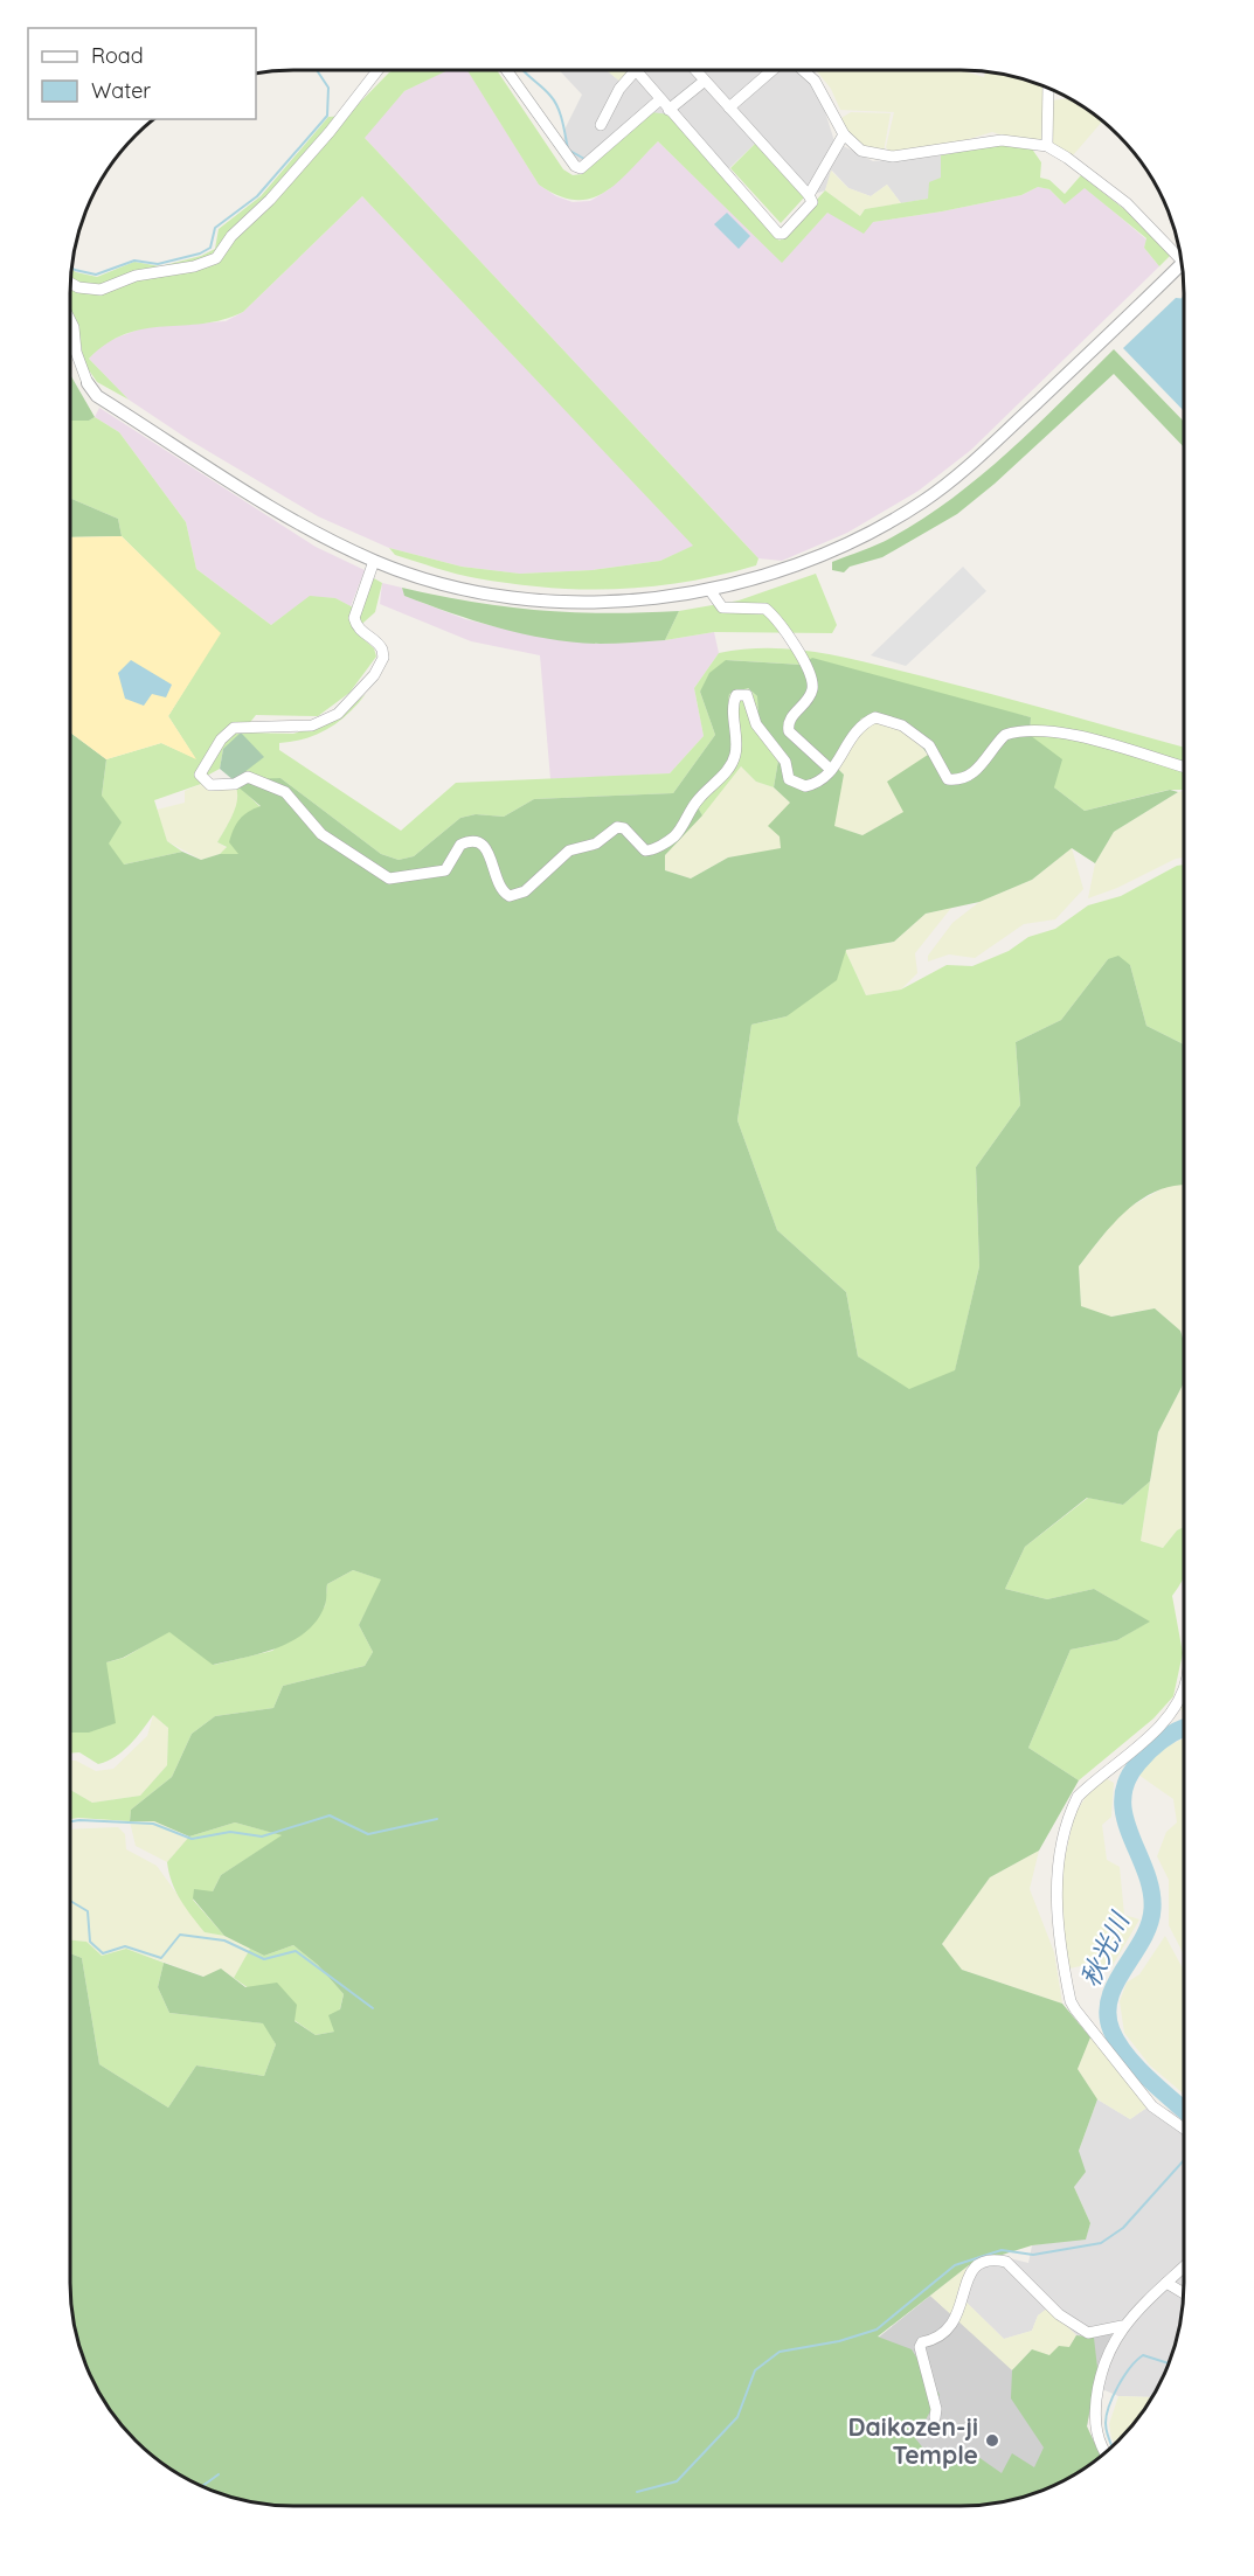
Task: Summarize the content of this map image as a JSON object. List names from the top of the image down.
{
  "water": ["秋光川"],
  "places": ["Daikozen-ji Temple"],
  "legend": ["Road", "Water"]
}
